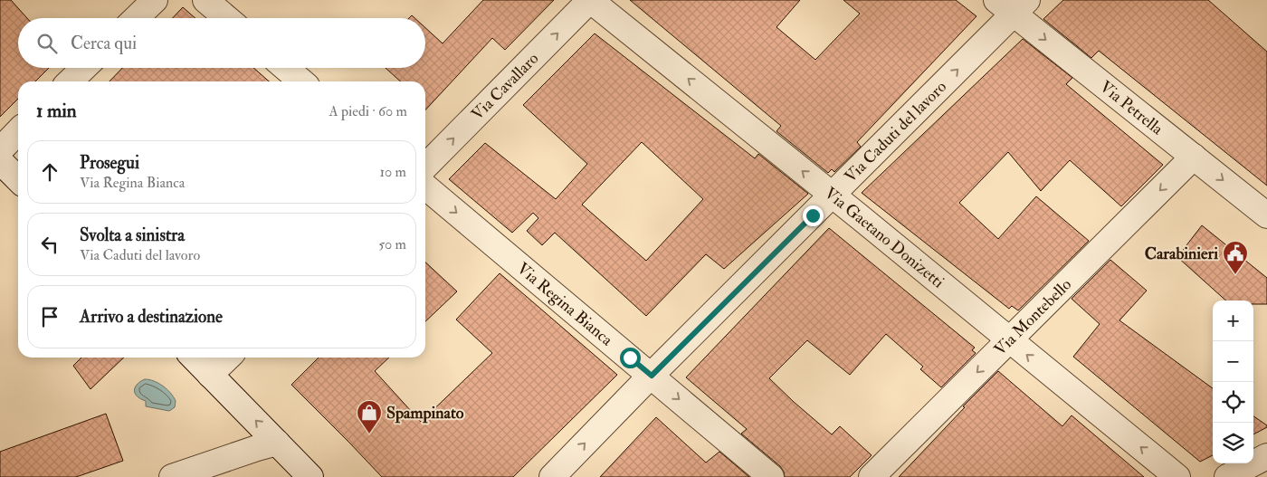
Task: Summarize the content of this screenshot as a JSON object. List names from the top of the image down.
{
  "streets": {
    "street": [
      "Via Cavallaro",
      "Via Petrella",
      "Via Caduti del lavoro",
      "Via Gaetano Donizetti",
      "Via Regina Bianca",
      "Via Montebello"
    ]
  },
  "crossings": [
    ["Via Cavallaro", "Via Gaetano Donizetti"],
    ["Via Petrella", "Via Caduti del lavoro"],
    ["Via Petrella", "Via Montebello"],
    ["Via Caduti del lavoro", "Via Gaetano Donizetti"],
    ["Via Caduti del lavoro", "Via Regina Bianca"],
    ["Via Gaetano Donizetti", "Via Montebello"]
  ],
  "one_way": [
    "Via Cavallaro",
    "Via Petrella",
    "Via Caduti del lavoro",
    "Via Gaetano Donizetti",
    "Via Regina Bianca",
    "Via Montebello"
  ],
  "places": {
    "public building": ["Carabinieri"],
    "shop": ["Spampinato"]
  },
  "page": {
    "search": "Cerca qui",
    "heading": ["1 min", "A piedi · 60 m"],
    "list": [
      ["Prosegui", "Via Regina Bianca", "10 m"],
      ["Svolta a sinistra", "Via Caduti del lavoro", "50 m"],
      "Arrivo a destinazione"
    ],
    "map_buttons": ["+", "−"]
  }
}
